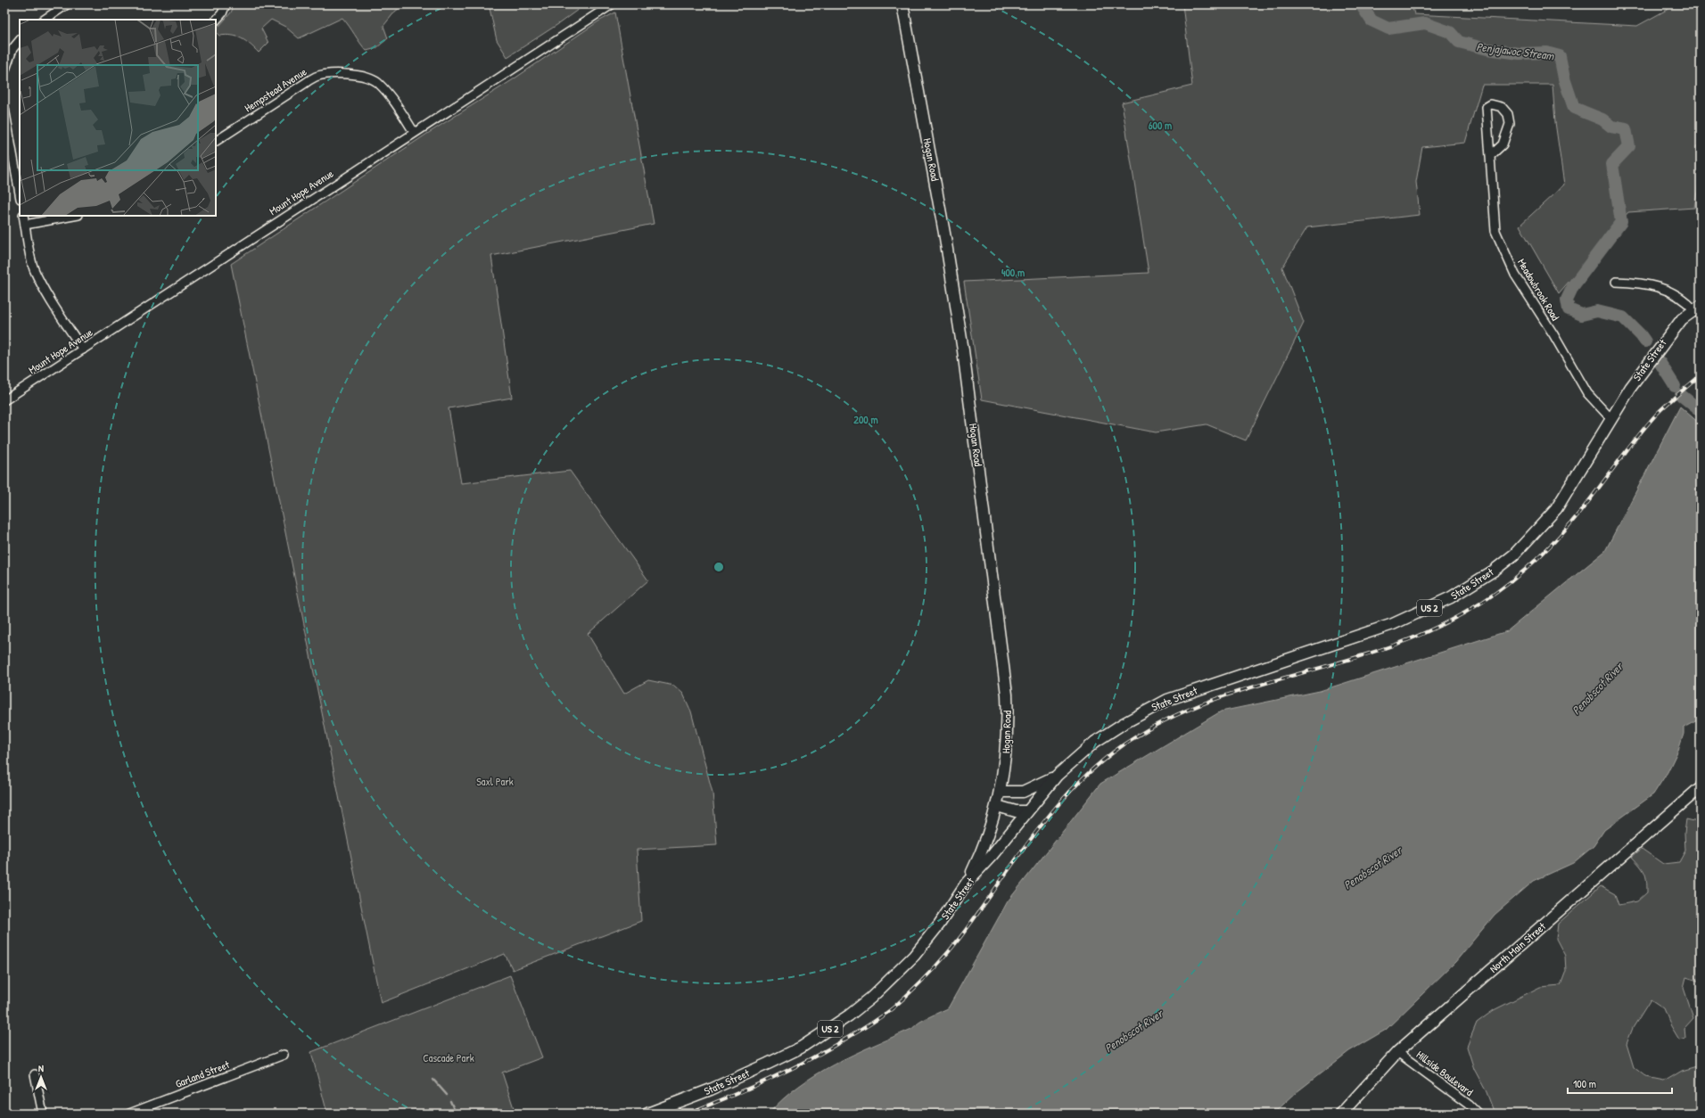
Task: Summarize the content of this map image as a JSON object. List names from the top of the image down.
{
  "streets": {
    "main road": [
      "Hogan Road",
      "State Street",
      "US 2",
      "North Main Street"
    ],
    "street": [
      "Hempstead Avenue",
      "Mount Hope Avenue",
      "Meadowbrook Road",
      "Hillside Boulevard",
      "Garland Street"
    ]
  },
  "crossings": [
    ["Hempstead Avenue", "Mount Hope Avenue"],
    ["Hogan Road", "State Street"],
    ["Meadowbrook Road", "State Street"],
    ["North Main Street", "Hillside Boulevard"]
  ],
  "water": ["Penjajawoc Stream", "Penobscot River"],
  "parks": ["Saxl Park", "Cascade Park"],
  "scale_bar": "100 m",
  "north": "top",
  "rings": ["600 m", "400 m", "200 m"]
}
